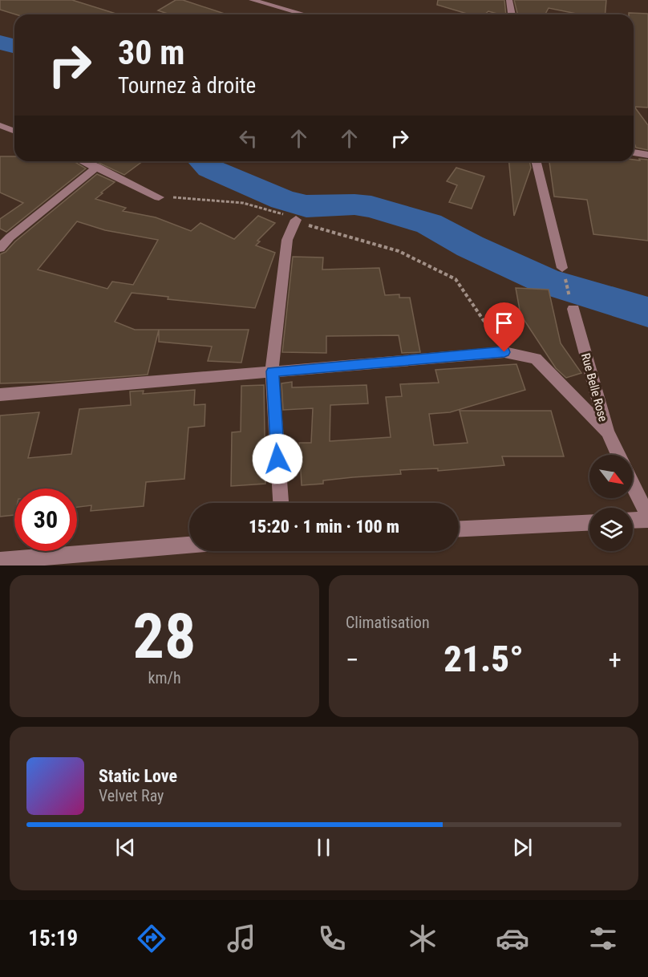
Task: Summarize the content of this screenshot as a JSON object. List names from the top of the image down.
{
  "streets": {
    "street": ["Rue Belle Rose"]
  },
  "north": "bottom right",
  "page": {
    "turn": ["30 m", "Tournez à droite"],
    "limit": "30",
    "trip": "15:20 · 1 min · 100 m",
    "tile": [
      ["28", "km/h"],
      "Climatisation"
    ],
    "heat": ["−", "21.5°", "+"],
    "song": ["Static Love", "Velvet Ray"],
    "tabs": "15:19"
  }
}
